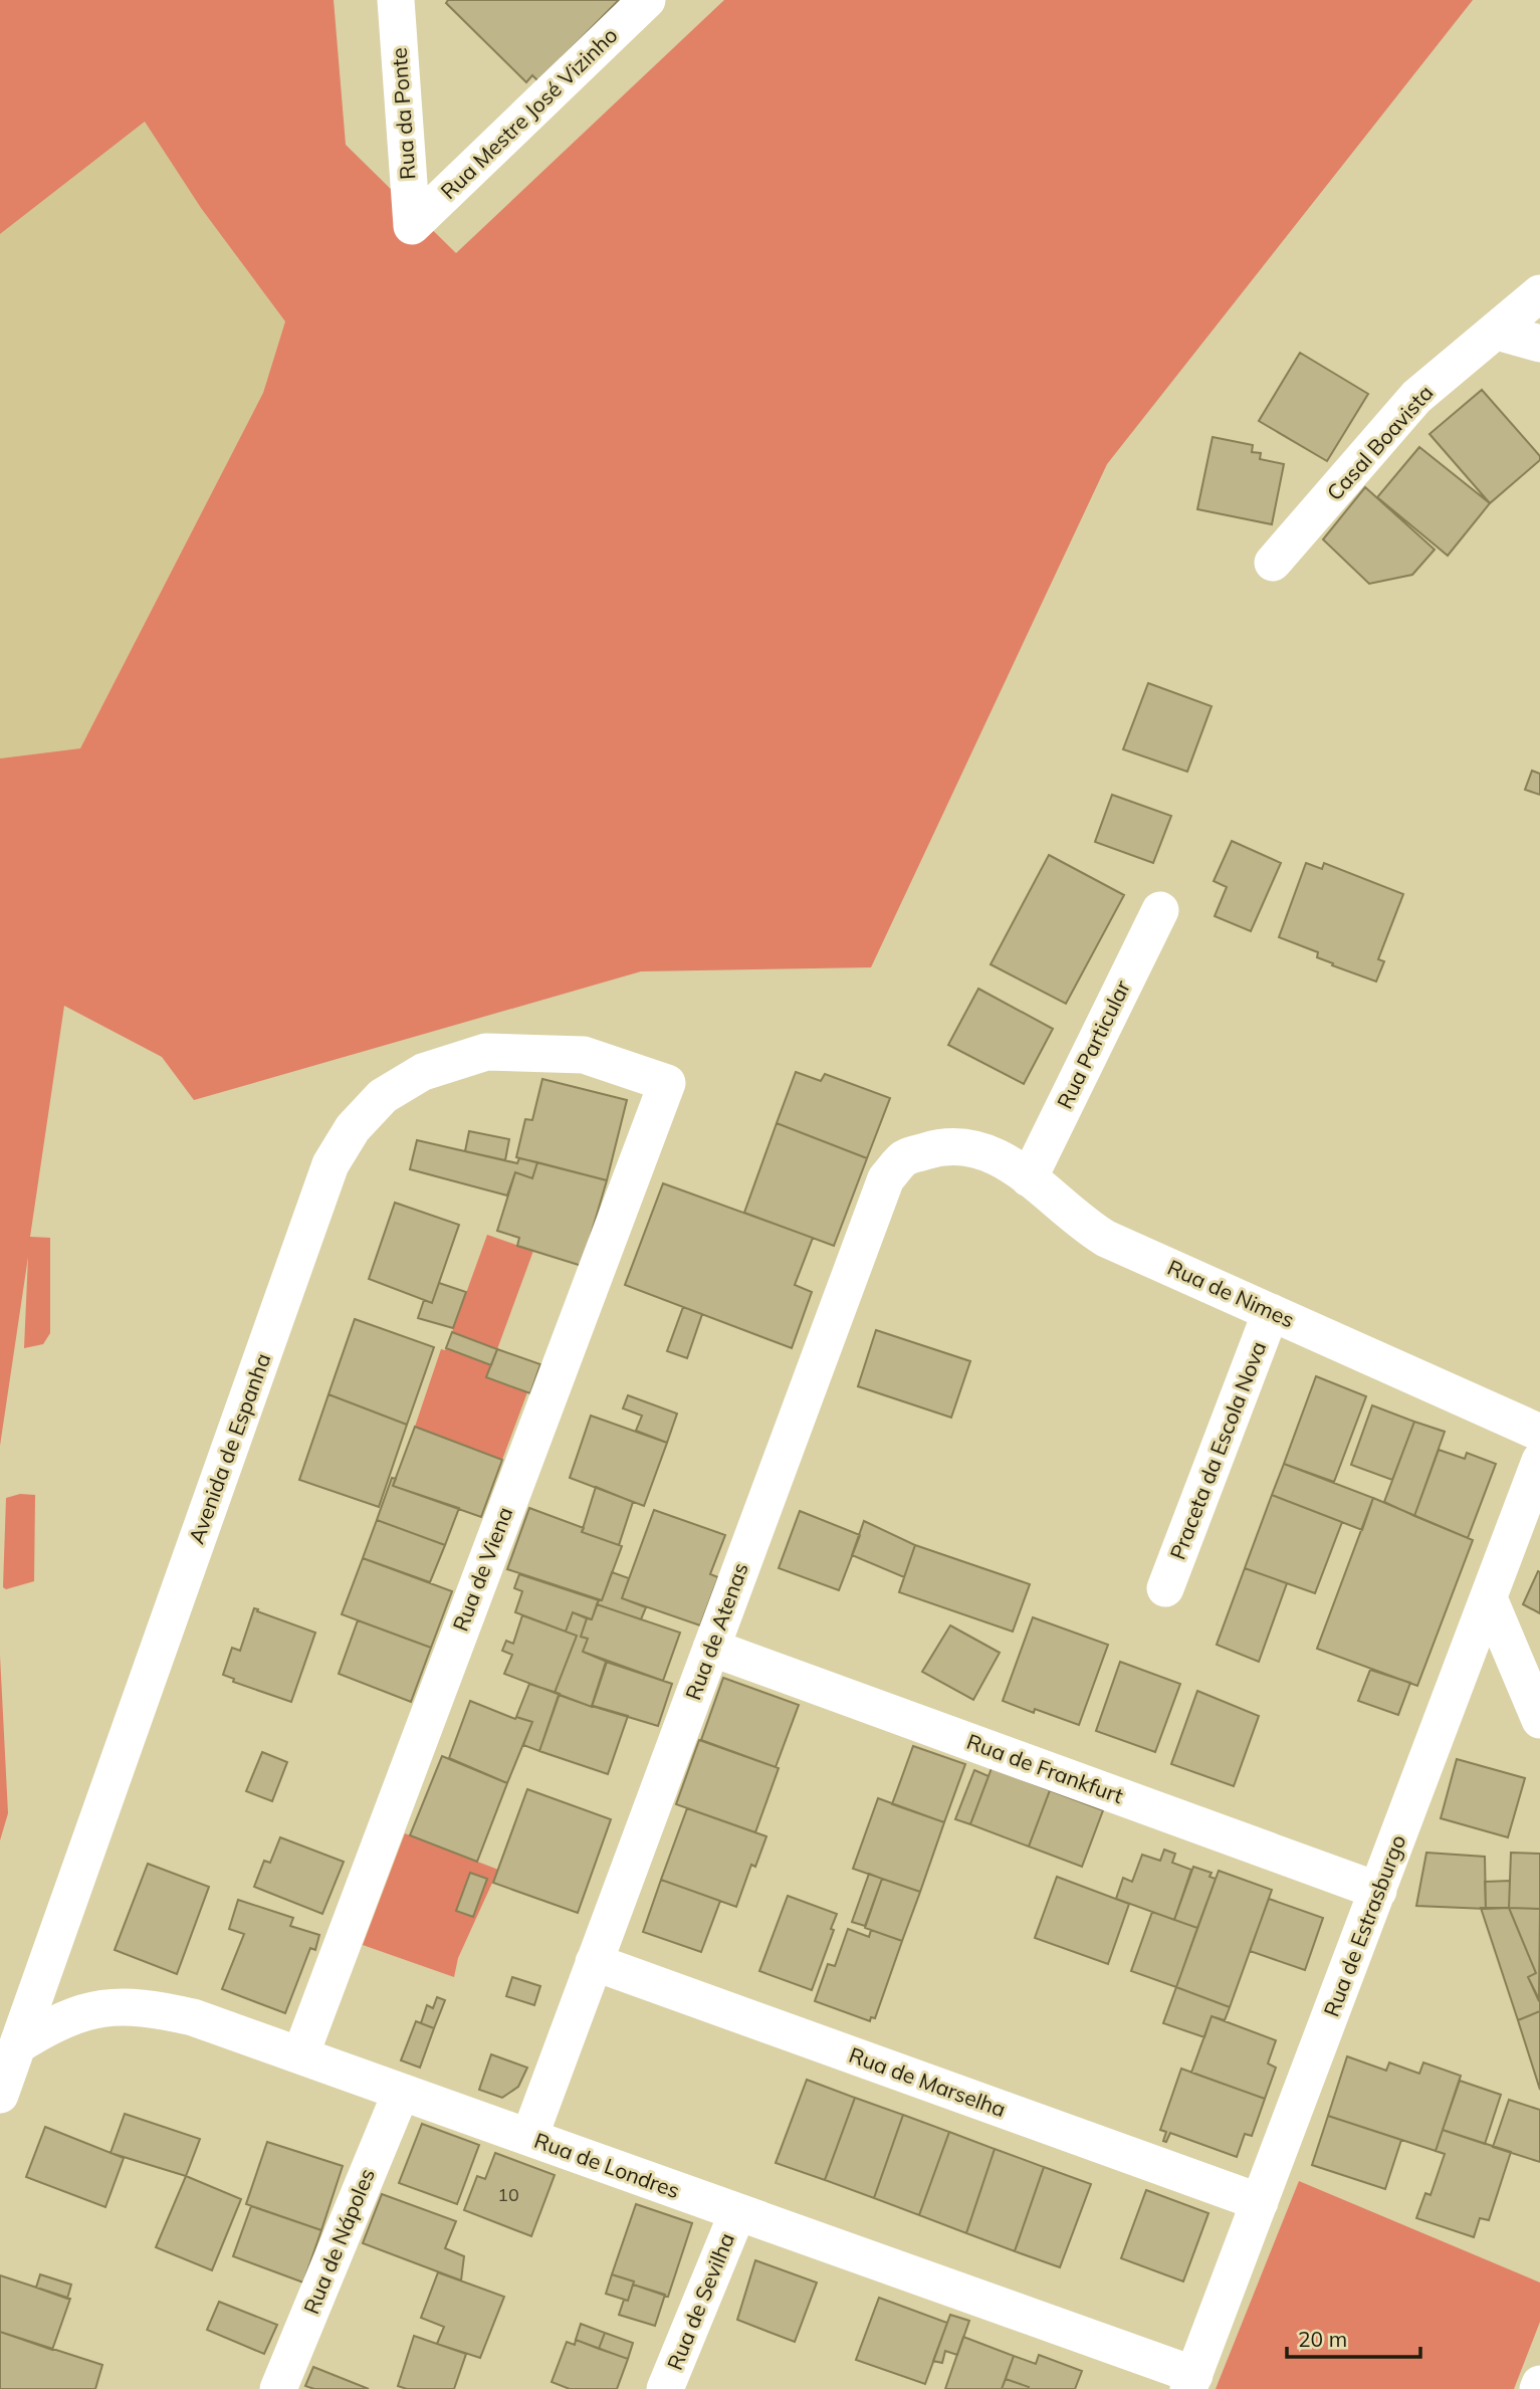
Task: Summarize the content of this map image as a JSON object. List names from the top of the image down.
{
  "streets": {
    "street": [
      "Rua da Ponte",
      "Rua Mestre José Vizinho",
      "Casal Boavista",
      "Rua Particular",
      "Rua de Nimes",
      "Avenida de Espanha",
      "Praceta da Escola Nova",
      "Rua de Viena",
      "Rua de Atenas",
      "Rua de Frankfurt",
      "Rua de Estrasburgo",
      "Rua de Marselha",
      "Rua de Londres",
      "Rua de Nápoles",
      "Rua de Sevilha"
    ]
  },
  "crossings": [
    ["Rua da Ponte", "Rua Mestre José Vizinho"],
    ["Rua Particular", "Rua de Nimes"],
    ["Rua de Nimes", "Praceta da Escola Nova"],
    ["Rua de Nimes", "Rua de Atenas"],
    ["Avenida de Espanha", "Rua de Viena"],
    ["Avenida de Espanha", "Rua de Londres"],
    ["Rua de Viena", "Rua de Londres"],
    ["Rua de Atenas", "Rua de Frankfurt"],
    ["Rua de Atenas", "Rua de Marselha"],
    ["Rua de Atenas", "Rua de Londres"],
    ["Rua de Frankfurt", "Rua de Estrasburgo"],
    ["Rua de Estrasburgo", "Rua de Marselha"],
    ["Rua de Estrasburgo", "Rua de Londres"],
    ["Rua de Londres", "Rua de Nápoles"],
    ["Rua de Londres", "Rua de Sevilha"]
  ],
  "house_numbers": ["10"],
  "scale_bar": "20 m"
}
